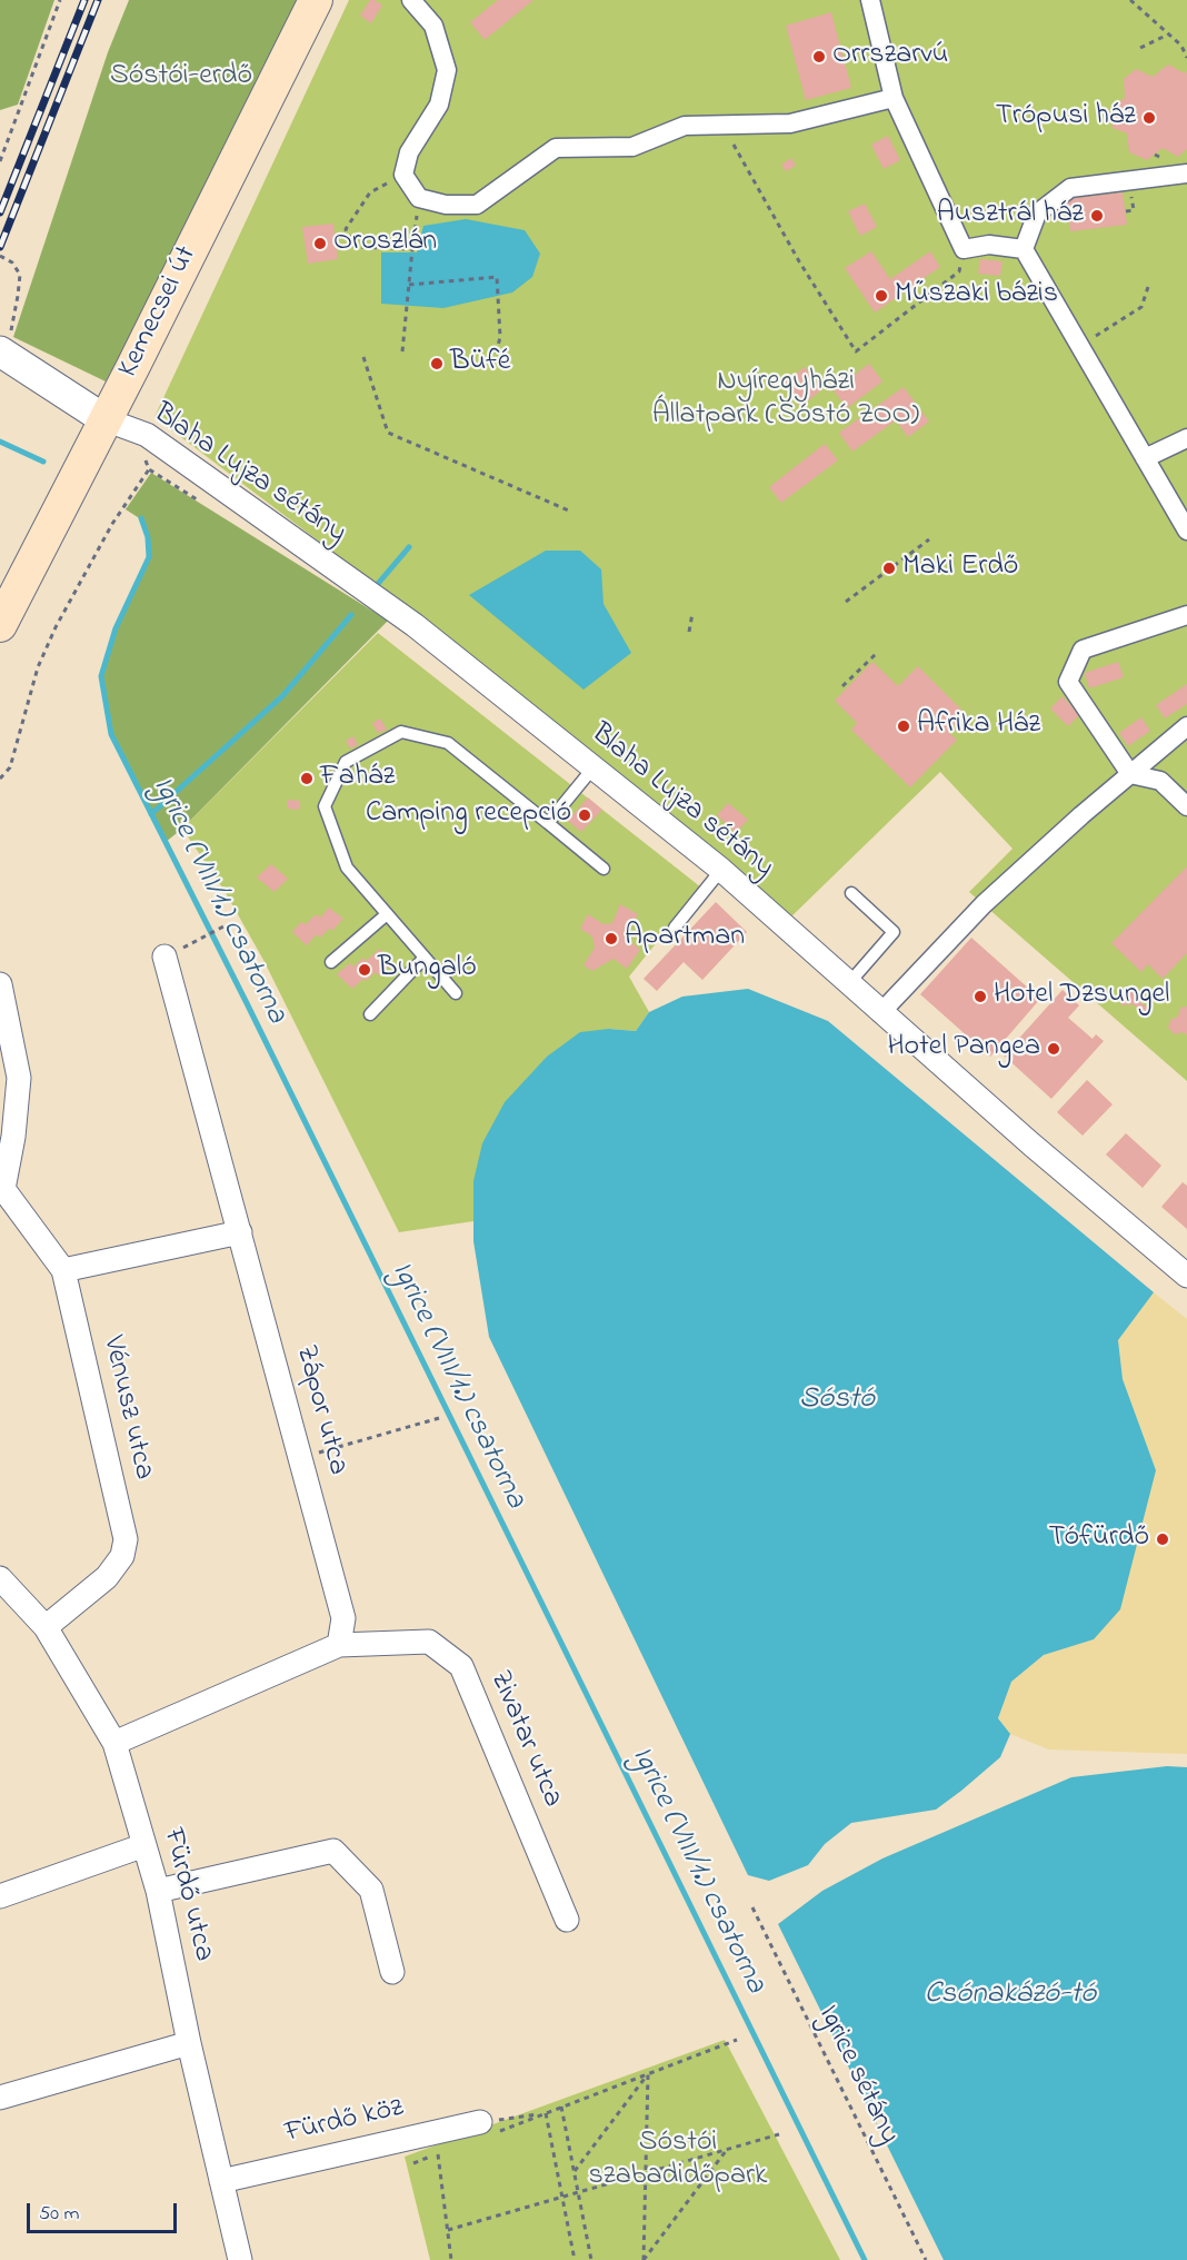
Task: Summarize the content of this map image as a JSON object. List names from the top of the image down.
{
  "streets": {
    "main road": ["Kemecsei út"],
    "street": [
      "Blaha Lujza sétány",
      "Vénusz utca",
      "Zápor utca",
      "Zivatar utca",
      "Fürdő utca",
      "Fürdő köz"
    ],
    "path": ["Igrice sétány"]
  },
  "crossings": [
    ["Kemecsei út", "Blaha Lujza sétány"],
    ["Vénusz utca", "Fürdő utca"],
    ["Zápor utca", "Zivatar utca"],
    ["Fürdő utca", "Fürdő köz"]
  ],
  "water": ["Igrice (VIII/1.) csatorna", "Sóstó", "Csónakázó-tó"],
  "parks": ["Sóstói-erdő", "Nyíregyházi Állatpark (Sóstó ZOO)", "Sóstói szabadidőpark"],
  "places": [
    "Orrszarvú",
    "Trópusi ház",
    "Ausztrál ház",
    "Oroszlán",
    "Műszaki bázis",
    "Büfé",
    "Maki Erdő",
    "Afrika Ház",
    "Faház",
    "Camping recepció",
    "Apartman",
    "Bungaló",
    "Hotel Dzsungel",
    "Hotel Pangea",
    "Tófürdő"
  ],
  "scale_bar": "50 m"
}
